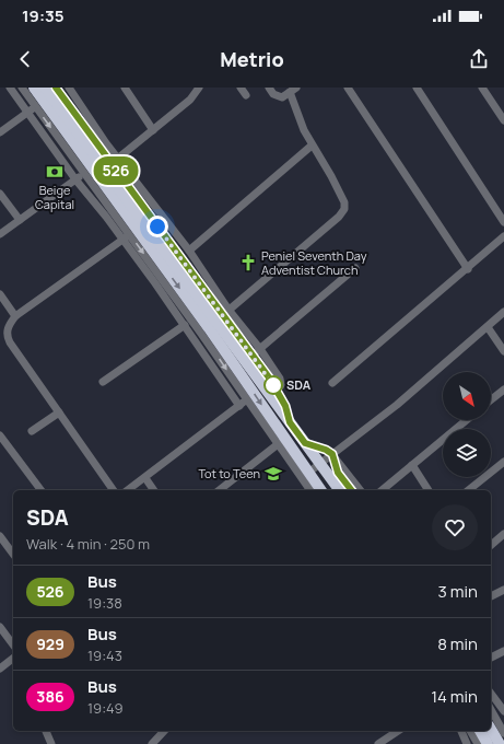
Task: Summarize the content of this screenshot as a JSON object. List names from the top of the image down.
{
  "places": {
    "bank": ["Beige Capital"],
    "church": ["Peniel Seventh Day Adventist Church"],
    "other": ["SDA"],
    "school or university": ["Tot to Teen"]
  },
  "lines": ["bus line 526"],
  "north": "bottom right",
  "page": {
    "status": "19:35",
    "header": "Metrio",
    "on_map": "526",
    "heading": ["SDA", "Walk · 4 min · 250 m"],
    "list": [
      {
        "mark": "526",
        "name": "Bus",
        "note": "19:38",
        "value": "3 min"
      },
      {
        "mark": "929",
        "name": "Bus",
        "note": "19:43",
        "value": "8 min"
      },
      {
        "mark": "386",
        "name": "Bus",
        "note": "19:49",
        "value": "14 min"
      }
    ]
  }
}
